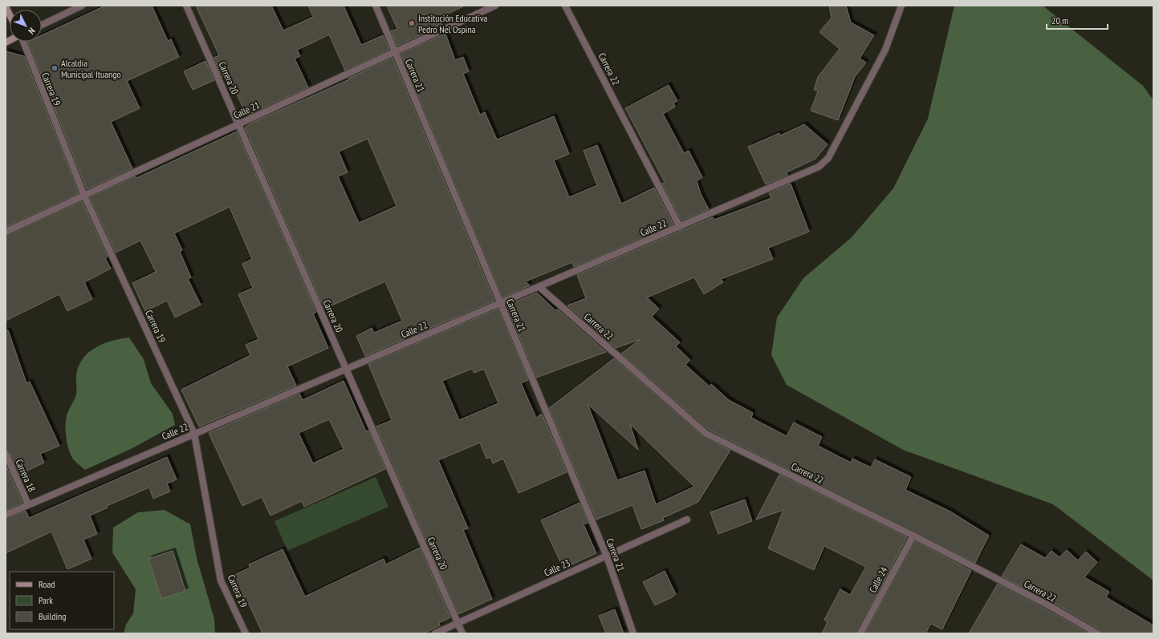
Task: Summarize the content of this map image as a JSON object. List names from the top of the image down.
{
  "streets": {
    "street": [
      "Carrera 22",
      "Carrera 21",
      "Carrera 20",
      "Carrera 19",
      "Calle 21",
      "Calle 22",
      "Carrera 18",
      "Calle 23",
      "Calle 24"
    ]
  },
  "crossings": [
    ["Carrera 22", "Calle 22"],
    ["Carrera 22", "Calle 24"],
    ["Carrera 21", "Calle 21"],
    ["Carrera 21", "Calle 22"],
    ["Carrera 21", "Calle 23"],
    ["Carrera 20", "Calle 21"],
    ["Carrera 20", "Calle 22"],
    ["Carrera 20", "Calle 23"],
    ["Carrera 19", "Calle 21"],
    ["Carrera 19", "Calle 22"],
    ["Calle 22", "Carrera 18"]
  ],
  "places": ["Institución Educativa Pedro Nel Ospina", "Alcaldía Municipal Ituango"],
  "legend": ["Road", "Park", "Building"],
  "scale_bar": "20 m",
  "north": "bottom right"
}
